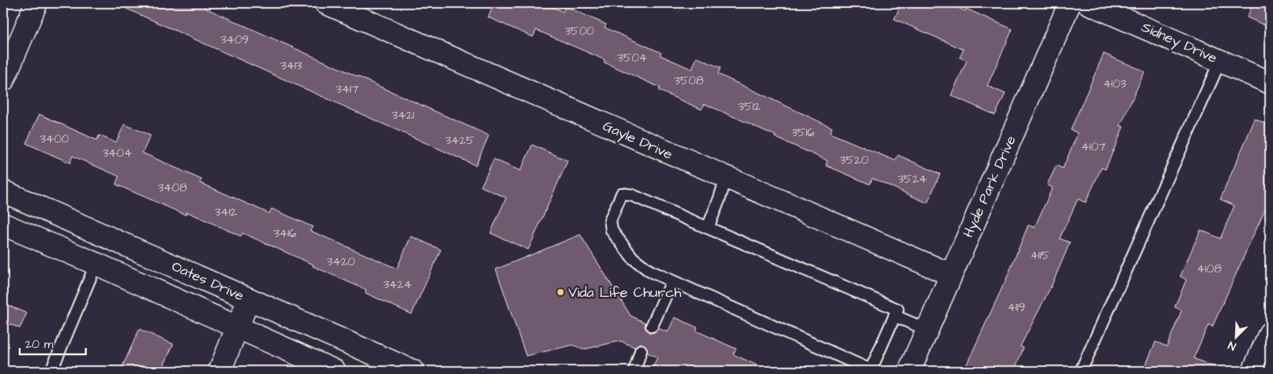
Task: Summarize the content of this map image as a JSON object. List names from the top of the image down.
{
  "streets": {
    "street": [
      "Sidney Drive",
      "Gayle Drive",
      "Hyde Park Drive",
      "Oates Drive"
    ]
  },
  "crossings": [
    ["Gayle Drive", "Hyde Park Drive"]
  ],
  "places": ["Vida Life Church"],
  "house_numbers": [
    "3500",
    "3409",
    "3504",
    "3413",
    "3508",
    "4103",
    "3417",
    "3512",
    "3421",
    "3516",
    "3400",
    "3425",
    "4107",
    "3404",
    "3520",
    "3524",
    "3408",
    "3412",
    "3416",
    "4115",
    "3420",
    "4108",
    "3424",
    "4119"
  ],
  "scale_bar": "20 m",
  "north": "bottom left"
}
